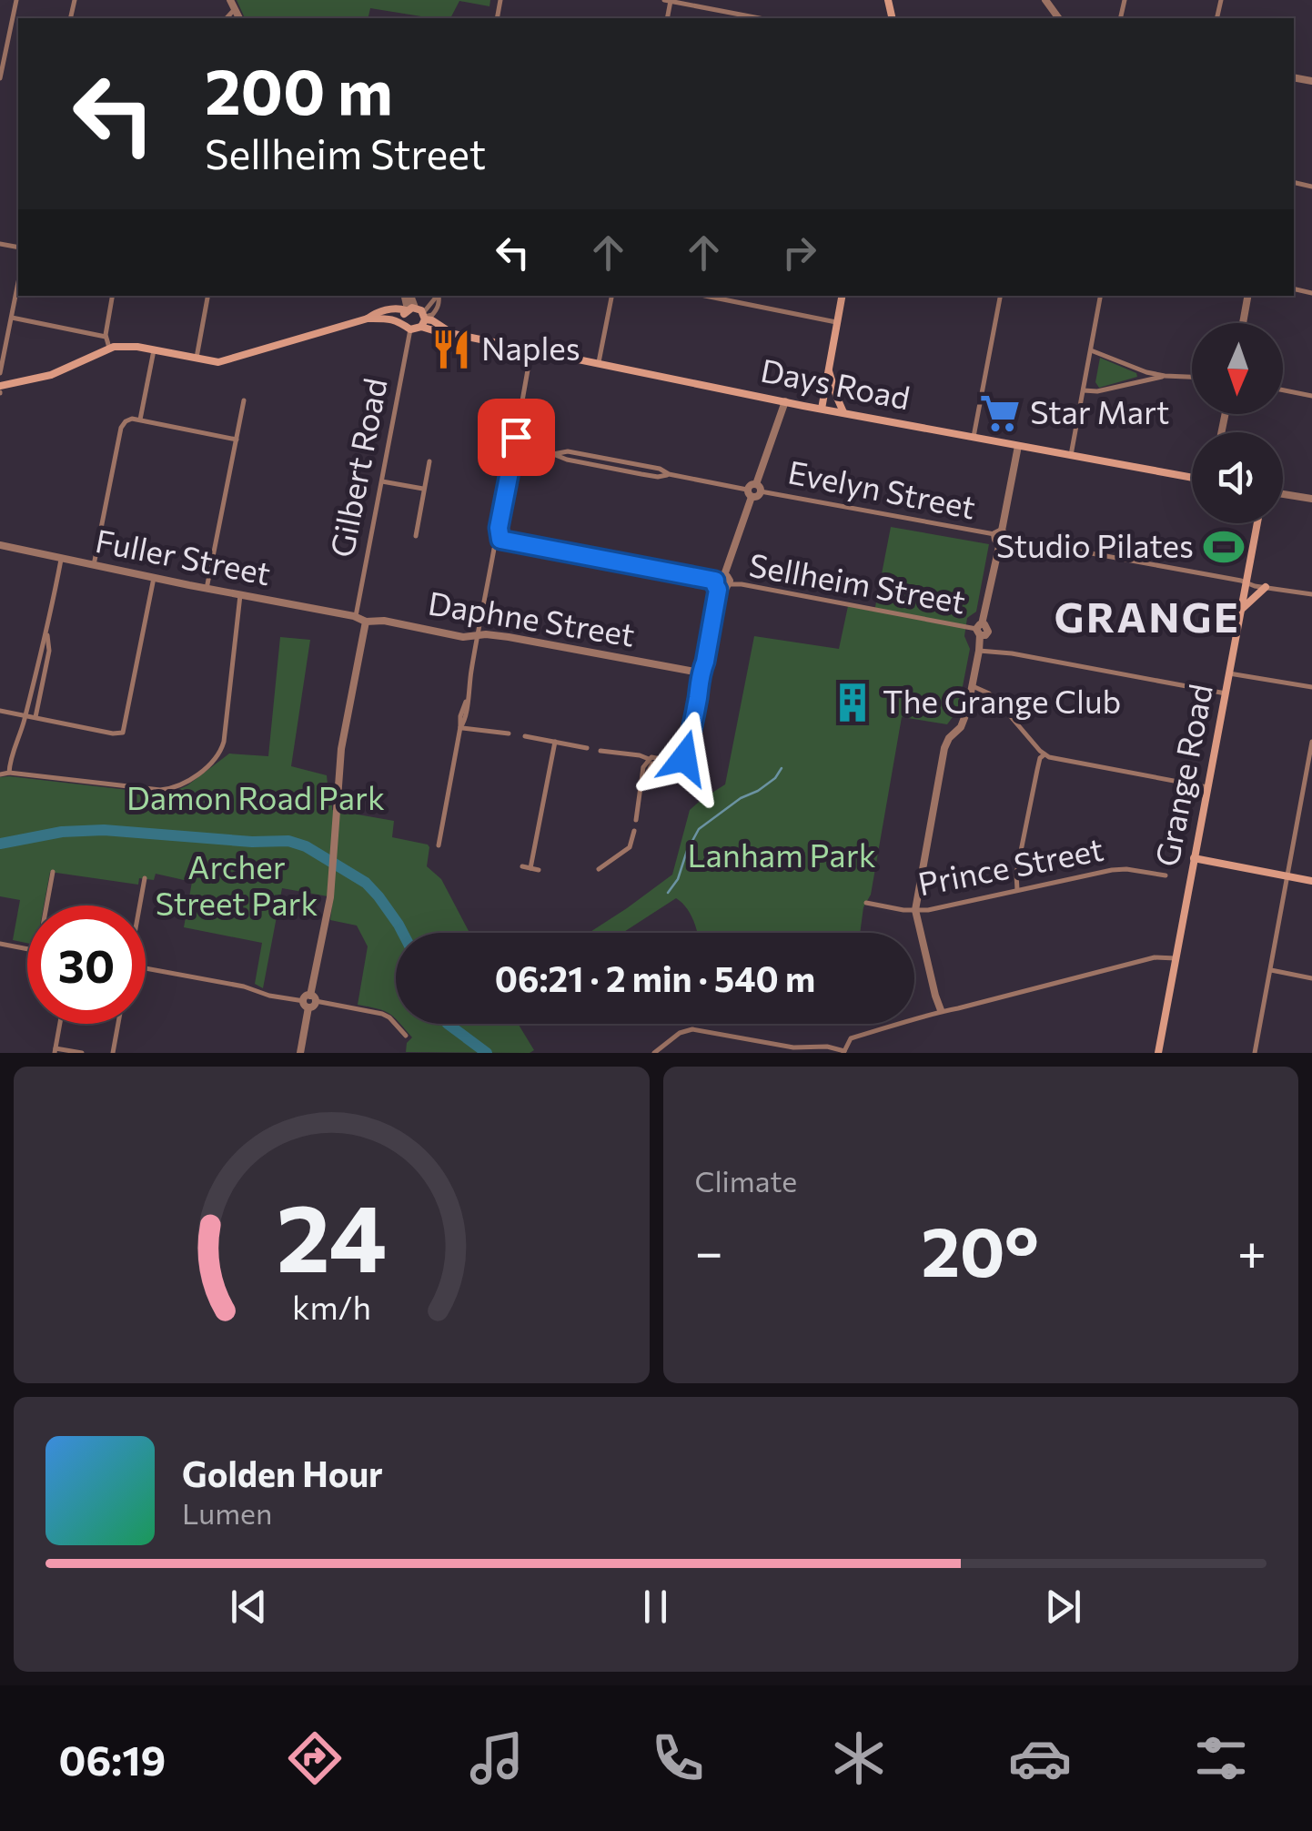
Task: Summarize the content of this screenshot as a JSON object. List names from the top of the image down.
{
  "streets": {
    "main road": ["Days Road", "Grange Road"],
    "street": [
      "Gilbert Road",
      "Evelyn Street",
      "Fuller Street",
      "Sellheim Street",
      "Daphne Street",
      "Prince Street"
    ]
  },
  "crossings": [
    ["Gilbert Road", "Fuller Street"],
    ["Gilbert Road", "Daphne Street"],
    ["Evelyn Street", "Grange Road"],
    ["Fuller Street", "Daphne Street"]
  ],
  "districts": ["GRANGE"],
  "parks": ["Damon Road Park", "Lanham Park", "Archer Street Park"],
  "places": {
    "restaurant": ["Naples"],
    "supermarket": ["Star Mart"],
    "sports": ["Studio Pilates"],
    "building": ["The Grange Club"]
  },
  "north": "bottom",
  "page": {
    "turn": ["200 m", "Sellheim Street"],
    "limit": "30",
    "trip": "06:21 · 2 min · 540 m",
    "tile": "Climate",
    "heat": ["−", "20°", "+"],
    "song": ["Golden Hour", "Lumen"],
    "tabs": "06:19",
    "gauge": ["24", "km/h"]
  }
}
